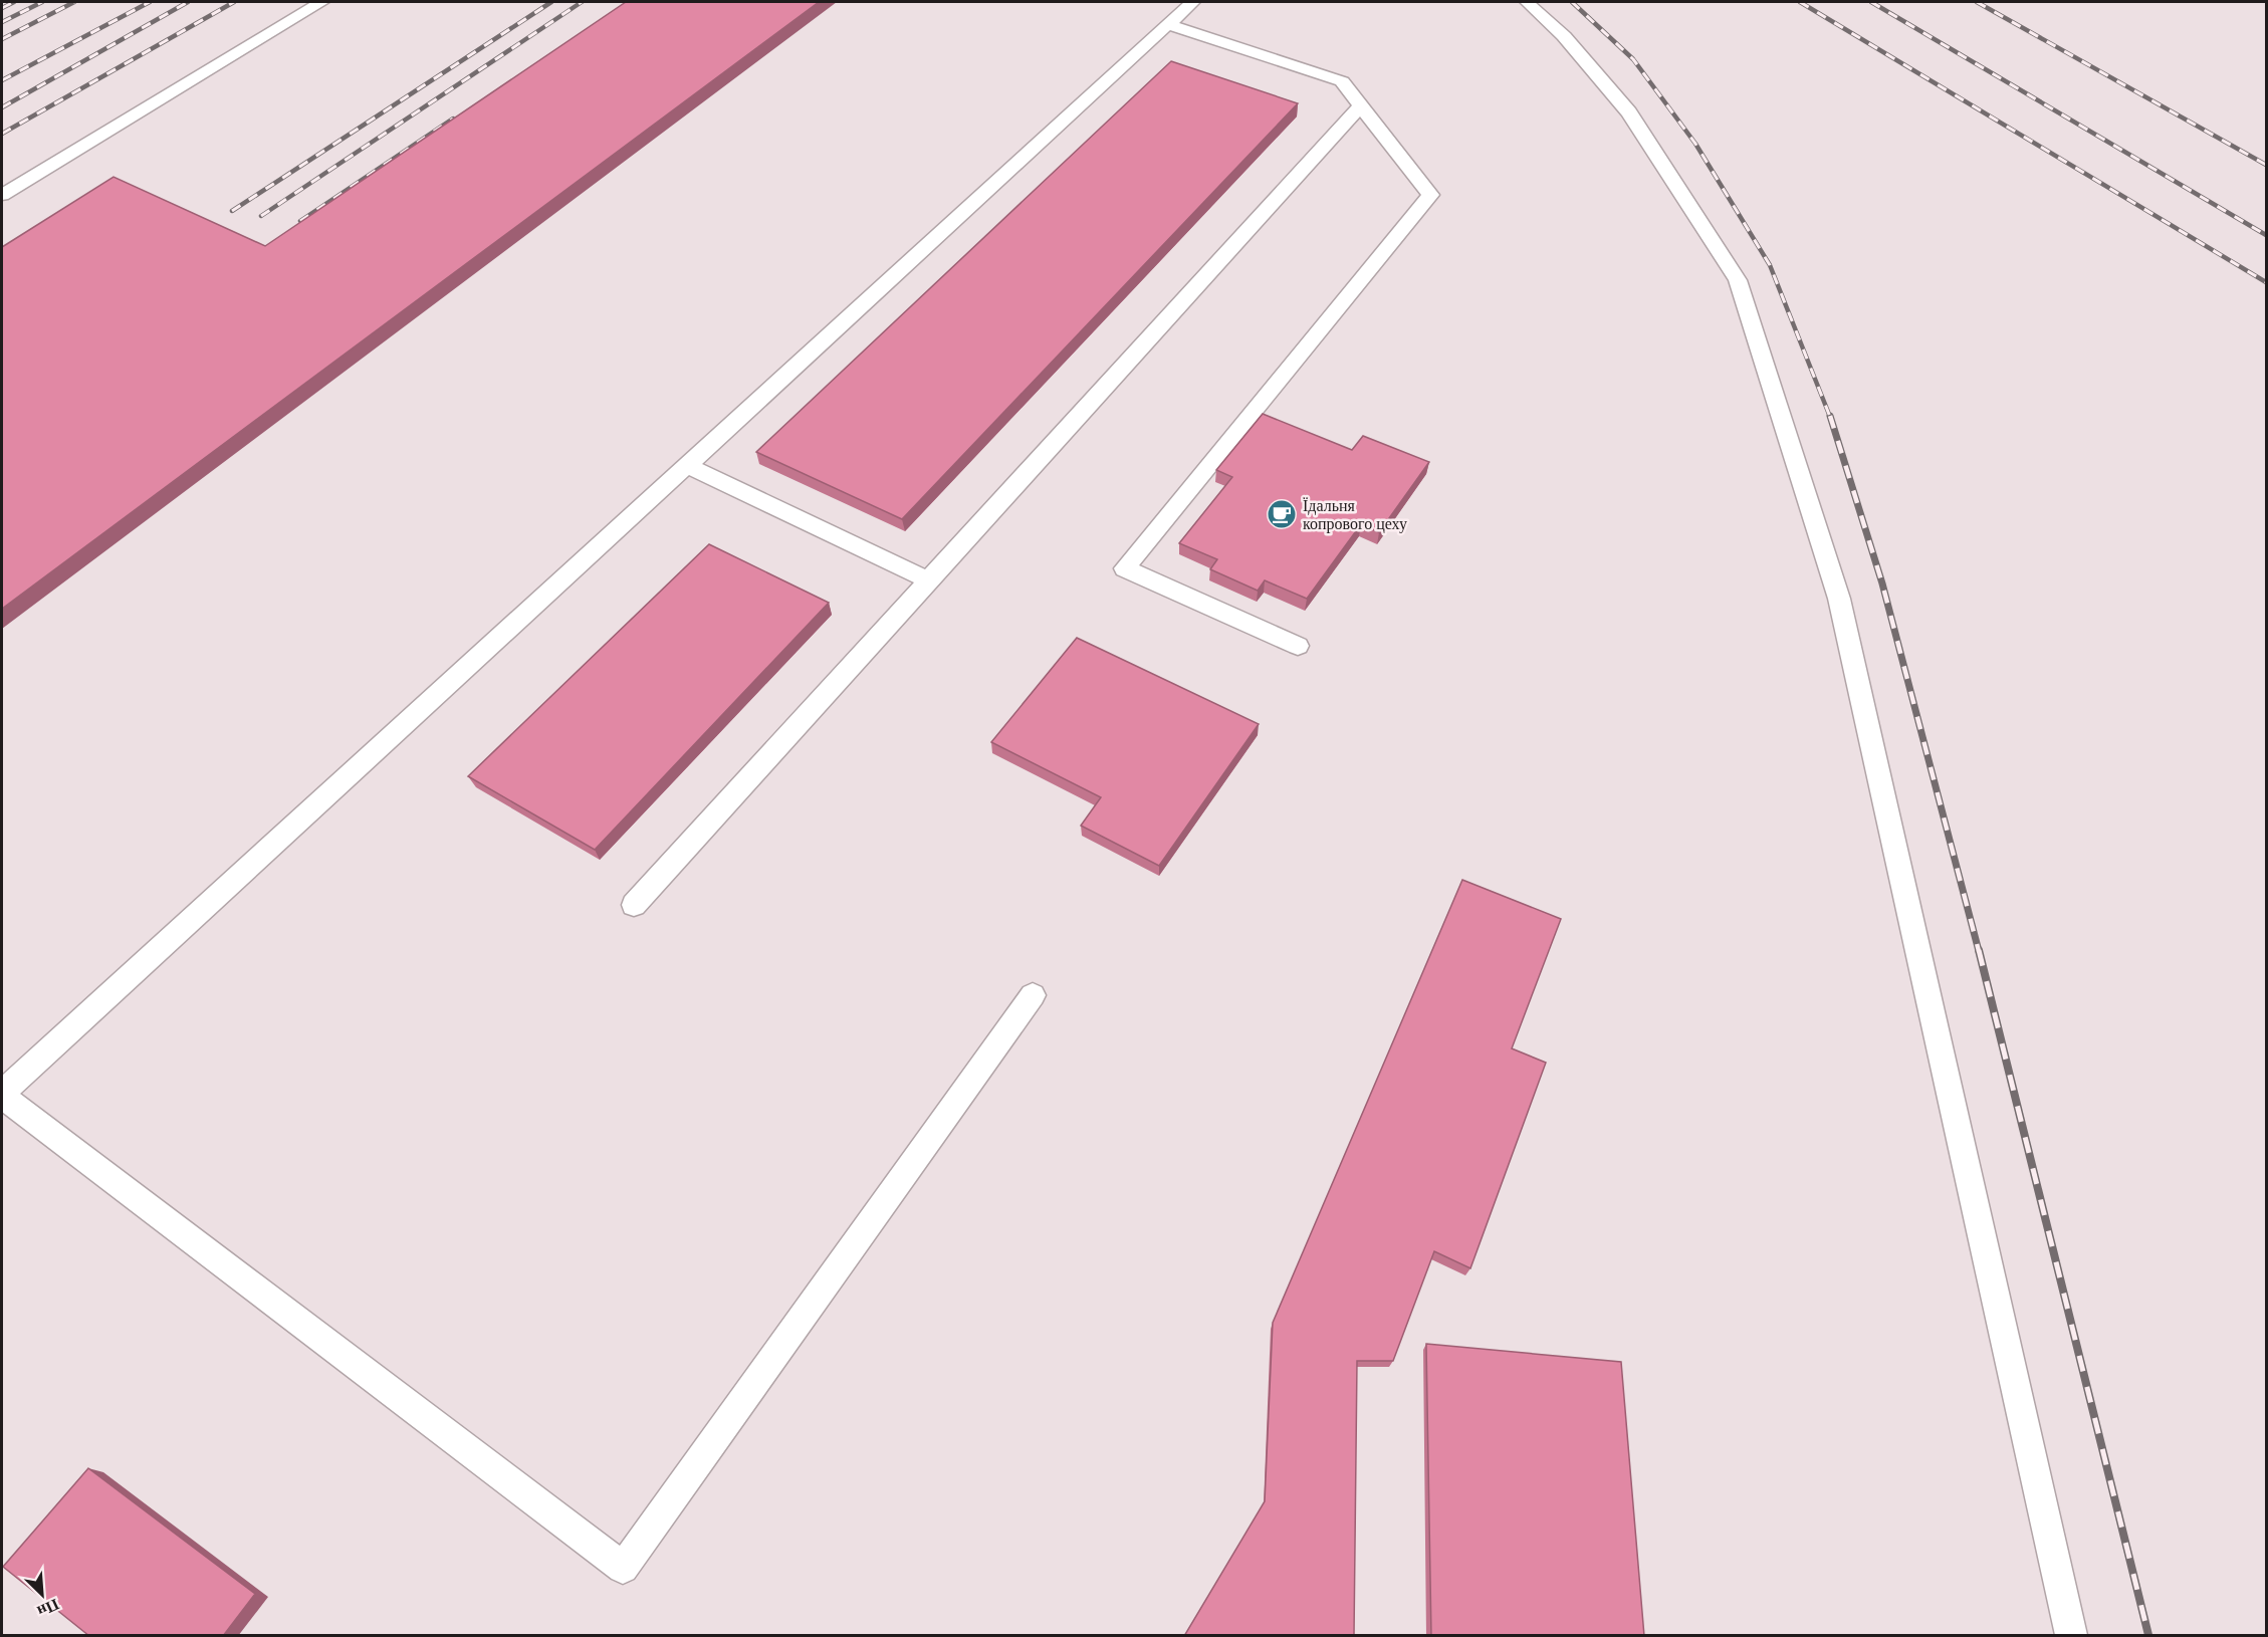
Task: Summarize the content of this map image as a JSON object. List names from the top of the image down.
{
  "places": {
    "cafe": ["Їдальня копрового цеху"]
  },
  "north": "bottom right"
}
